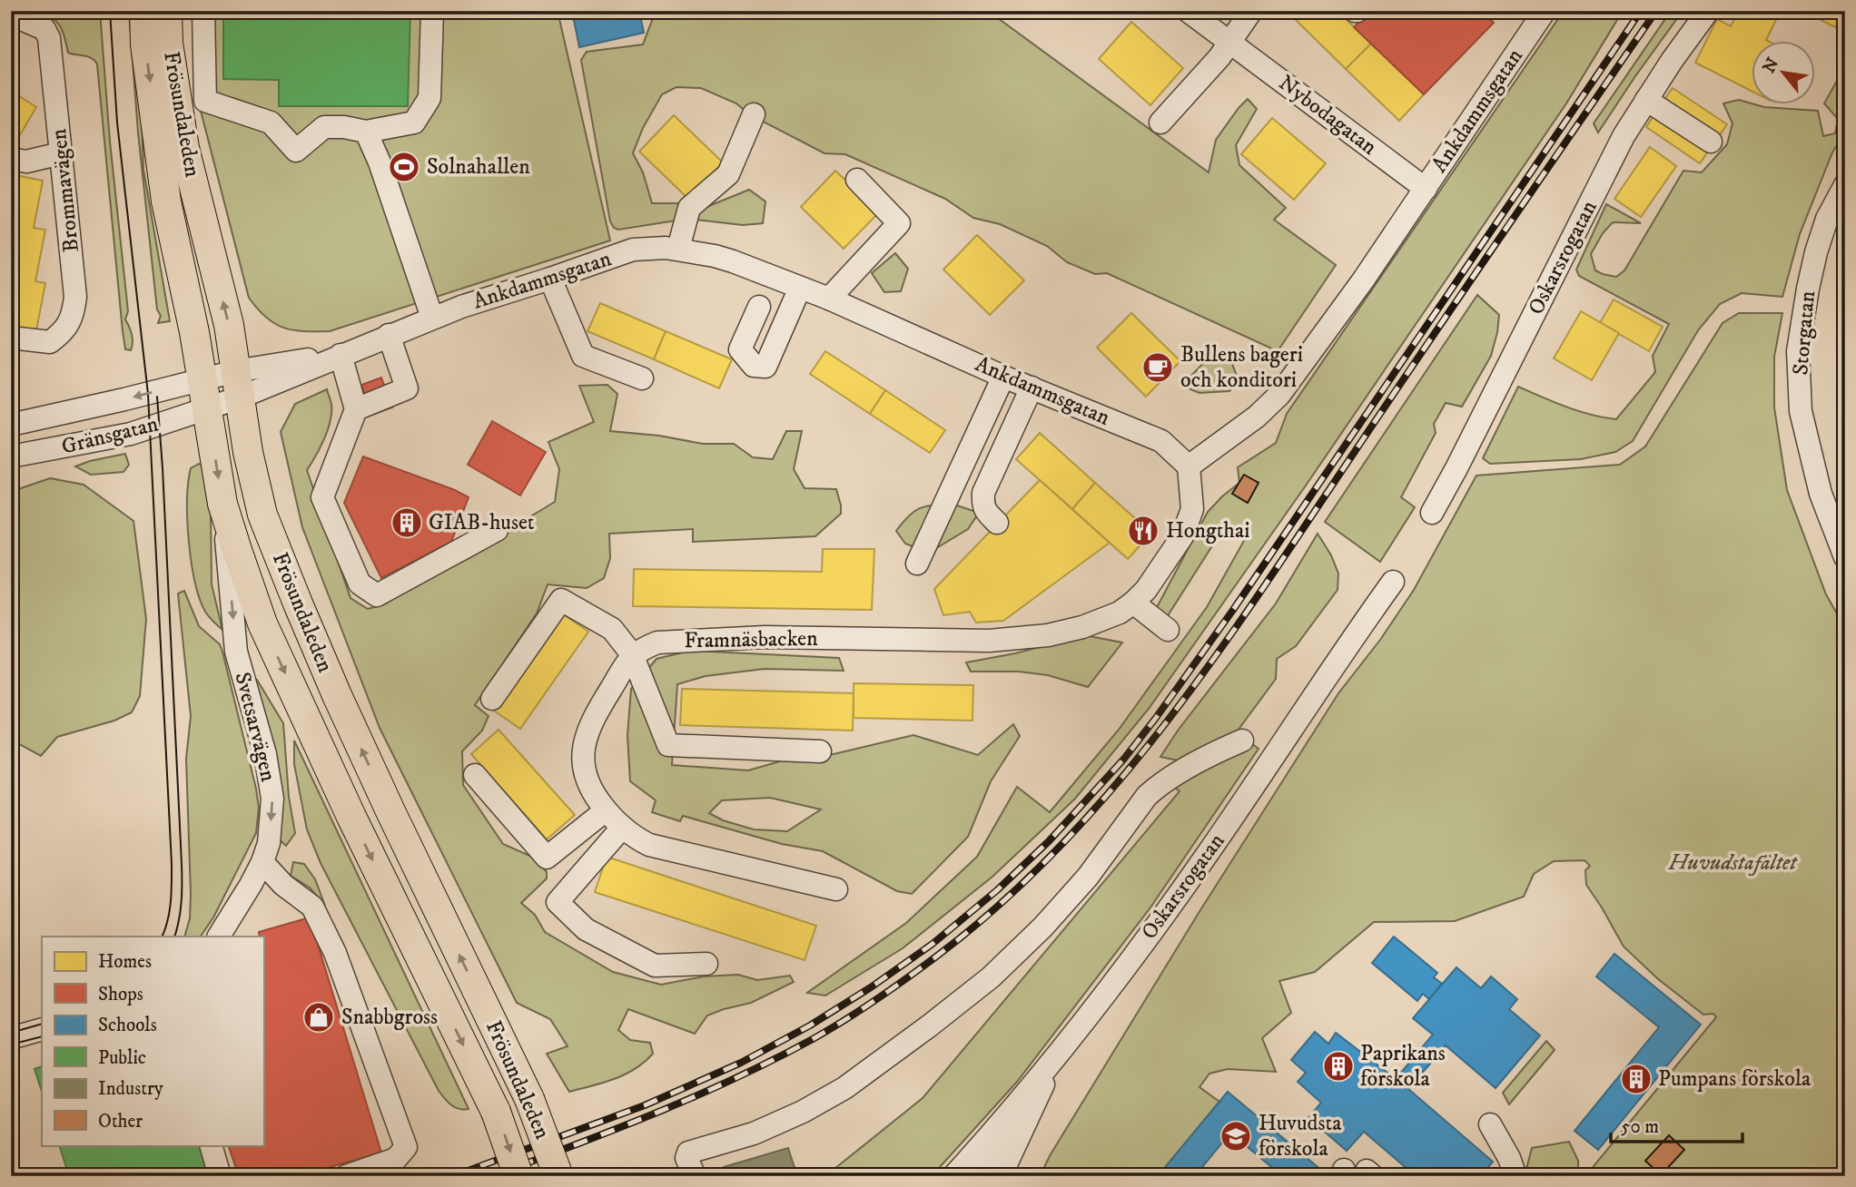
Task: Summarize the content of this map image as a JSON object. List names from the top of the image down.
{
  "streets": {
    "main road": ["Frösundaleden"],
    "street": [
      "Ankdammsgatan",
      "Nybodagatan",
      "Brommavägen",
      "Oskarsrogatan",
      "Storgatan",
      "Gränsgatan",
      "Framnäsbacken",
      "Svetsarvägen"
    ]
  },
  "crossings": [
    ["Ankdammsgatan", "Frösundaleden"],
    ["Ankdammsgatan", "Nybodagatan"],
    ["Ankdammsgatan", "Gränsgatan"],
    ["Ankdammsgatan", "Framnäsbacken"],
    ["Frösundaleden", "Gränsgatan"],
    ["Frösundaleden", "Svetsarvägen"]
  ],
  "one_way": ["Svetsarvägen"],
  "parks": ["Huvudstafältet"],
  "places": {
    "sports": ["Solnahallen"],
    "cafe": ["Bullens bageri och konditori"],
    "building": ["GIAB-huset", "Paprikans förskola", "Pumpans förskola"],
    "restaurant": ["Hongthai"],
    "shop": ["Snabbgross"],
    "school or university": ["Huvudsta förskola"]
  },
  "legend": [
    "Homes",
    "Shops",
    "Schools",
    "Public",
    "Industry",
    "Other"
  ],
  "scale_bar": "50 m",
  "north": "top left"
}
